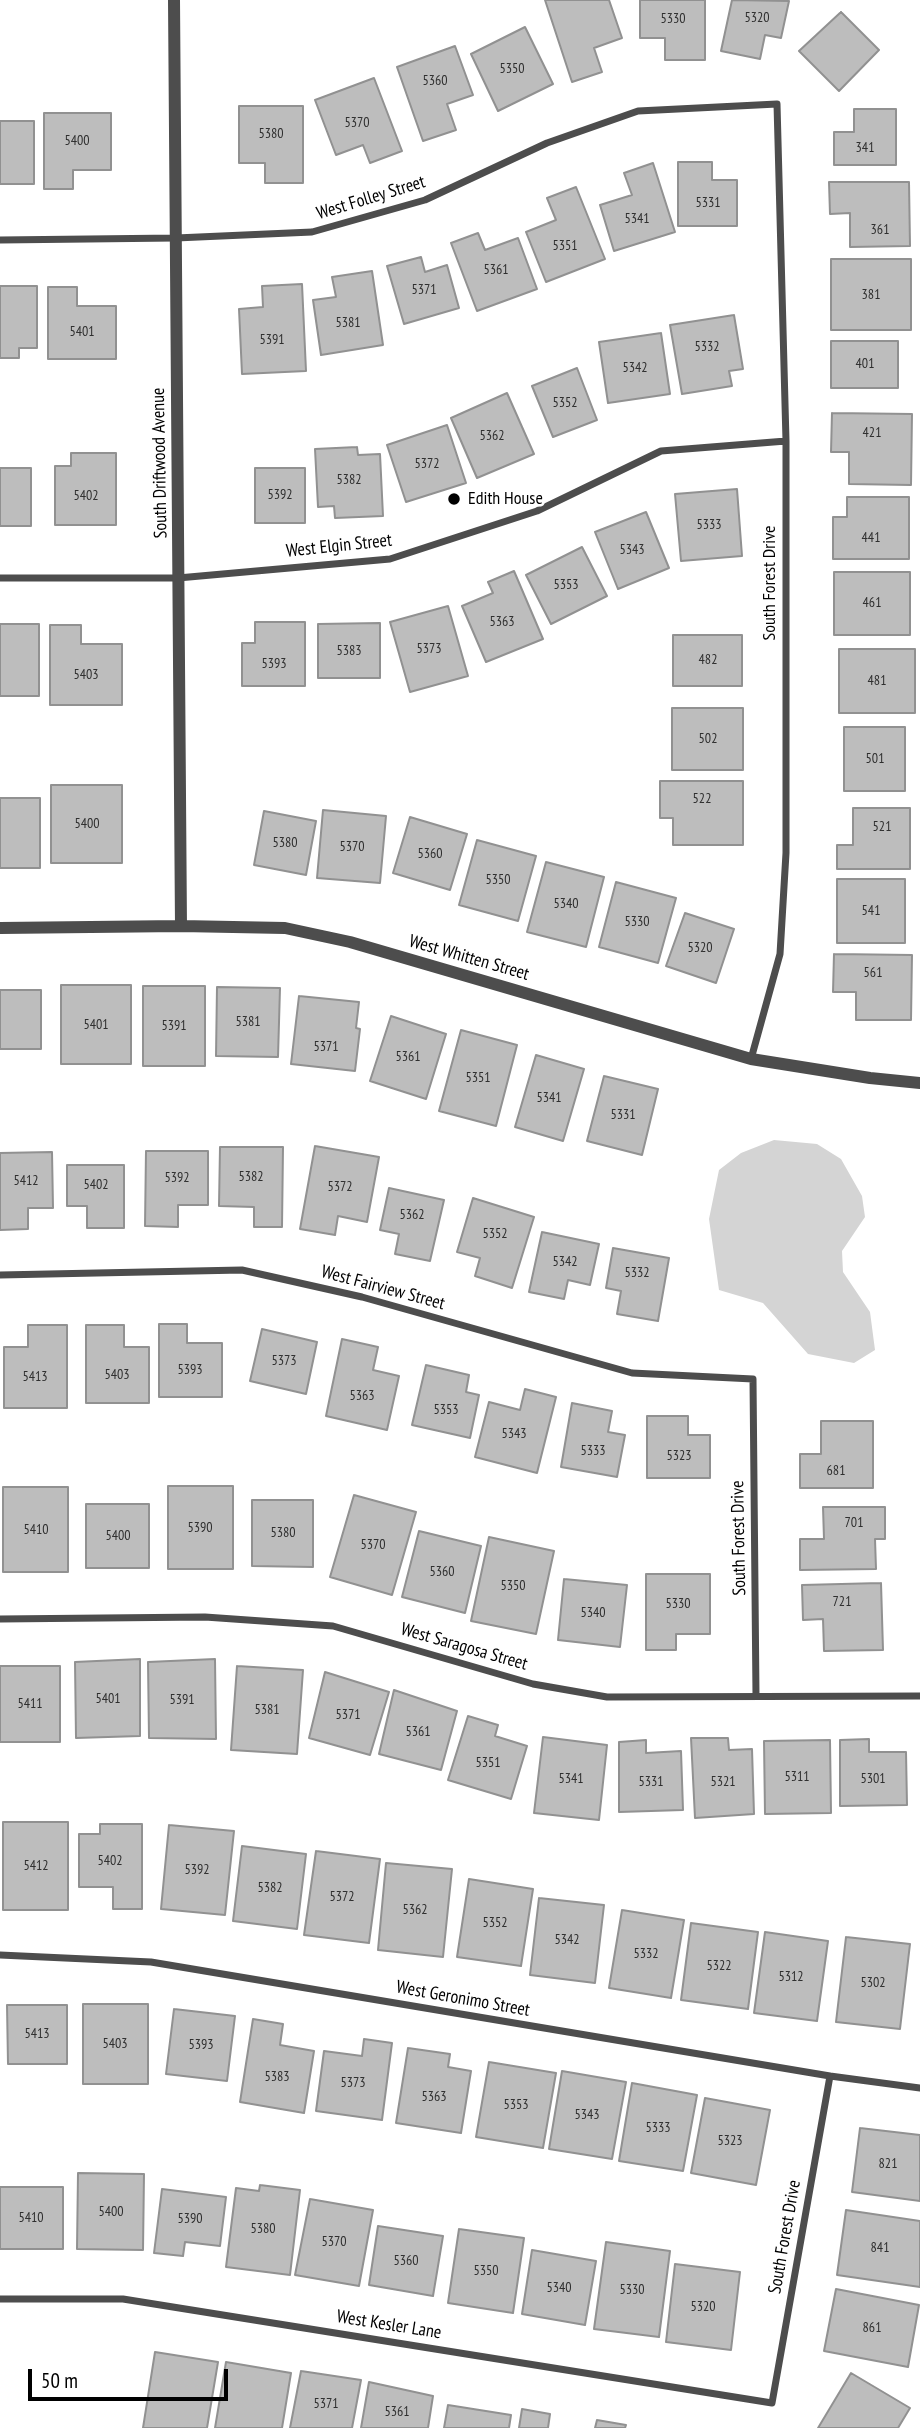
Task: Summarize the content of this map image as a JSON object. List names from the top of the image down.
{
  "streets": {
    "street": [
      "West Folley Street",
      "South Driftwood Avenue",
      "West Elgin Street",
      "South Forest Drive",
      "West Whitten Street",
      "West Fairview Street",
      "West Saragosa Street",
      "West Geronimo Street",
      "West Kesler Lane"
    ]
  },
  "crossings": [
    ["West Folley Street", "South Driftwood Avenue"],
    ["West Folley Street", "South Forest Drive"],
    ["South Driftwood Avenue", "West Elgin Street"],
    ["South Driftwood Avenue", "West Whitten Street"],
    ["West Elgin Street", "South Forest Drive"],
    ["South Forest Drive", "West Whitten Street"],
    ["South Forest Drive", "West Fairview Street"],
    ["South Forest Drive", "West Saragosa Street"],
    ["South Forest Drive", "West Geronimo Street"],
    ["South Forest Drive", "West Kesler Lane"]
  ],
  "places": ["Edith House"],
  "house_numbers": [
    "5320",
    "5330",
    "5350",
    "5360",
    "5370",
    "5380",
    "5400",
    "341",
    "5331",
    "5341",
    "361",
    "5351",
    "5361",
    "5371",
    "381",
    "5381",
    "5401",
    "5391",
    "5332",
    "401",
    "5342",
    "5352",
    "421",
    "5362",
    "5372",
    "5382",
    "5392",
    "5402",
    "5333",
    "441",
    "5343",
    "5353",
    "461",
    "5363",
    "5373",
    "5383",
    "482",
    "5393",
    "5403",
    "481",
    "502",
    "501",
    "522",
    "5400",
    "521",
    "5380",
    "5370",
    "5360",
    "5350",
    "5340",
    "541",
    "5330",
    "5320",
    "561",
    "5381",
    "5401",
    "5391",
    "5371",
    "5361",
    "5351",
    "5341",
    "5331",
    "5382",
    "5392",
    "5412",
    "5402",
    "5372",
    "5362",
    "5352",
    "5342",
    "5332",
    "5373",
    "5393",
    "5403",
    "5413",
    "5363",
    "5353",
    "5343",
    "5333",
    "5323",
    "681",
    "701",
    "5390",
    "5410",
    "5380",
    "5400",
    "5370",
    "5360",
    "5350",
    "721",
    "5330",
    "5340",
    "5401",
    "5391",
    "5411",
    "5381",
    "5371",
    "5361",
    "5351",
    "5311",
    "5341",
    "5301",
    "5331",
    "5321",
    "5402",
    "5412",
    "5392",
    "5382",
    "5372",
    "5362",
    "5352",
    "5342",
    "5332",
    "5322",
    "5312",
    "5302",
    "5413",
    "5403",
    "5393",
    "5383",
    "5373",
    "5363",
    "5353",
    "5343",
    "5333",
    "5323",
    "821",
    "5400",
    "5410",
    "5390",
    "5380",
    "5370",
    "841",
    "5360",
    "5350",
    "5340",
    "5330",
    "5320",
    "861",
    "5371",
    "5361"
  ],
  "scale_bar": "50 m"
}
